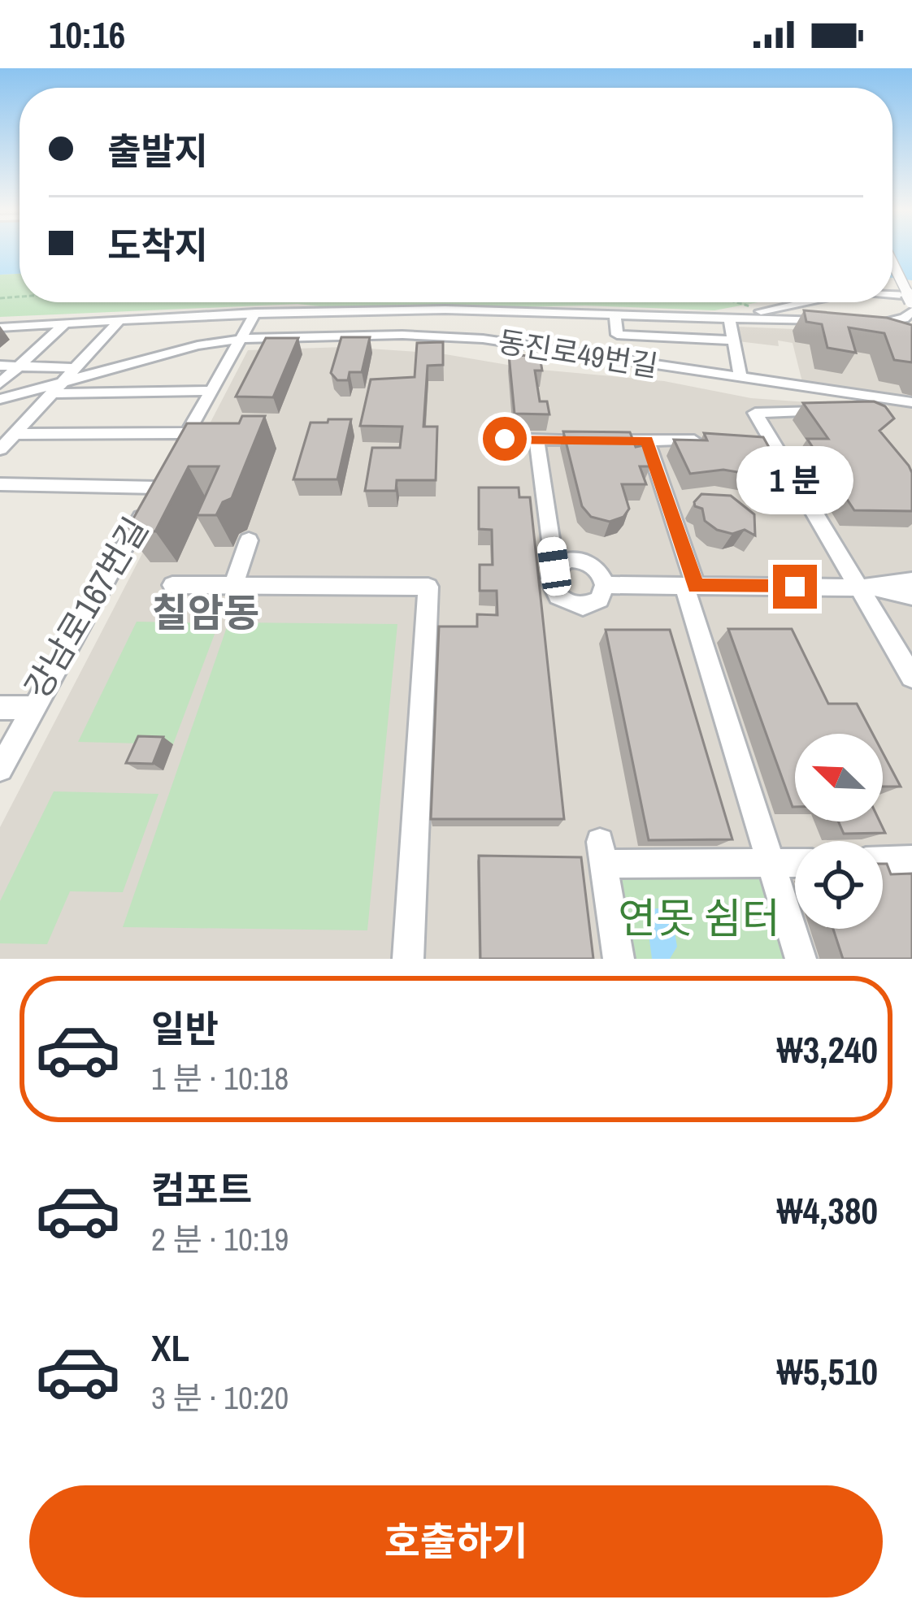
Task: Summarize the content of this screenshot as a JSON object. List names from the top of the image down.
{
  "streets": {
    "street": ["동진로49번길", "강남로167번길"]
  },
  "crossings": [
    ["동진로49번길", "강남로167번길"]
  ],
  "districts": ["칠암동"],
  "parks": ["연못 쉼터"],
  "north": "top left",
  "page": {
    "status": "10:16",
    "banner": ["출발지", "도착지"],
    "bubble": "1 분",
    "list": [
      {
        "name": "일반",
        "note": "1 분 · 10:18",
        "value": "₩3,240"
      },
      {
        "name": "컴포트",
        "note": "2 분 · 10:19",
        "value": "₩4,380"
      },
      {
        "name": "XL",
        "note": "3 분 · 10:20",
        "value": "₩5,510"
      }
    ],
    "buttons": "호출하기"
  }
}
